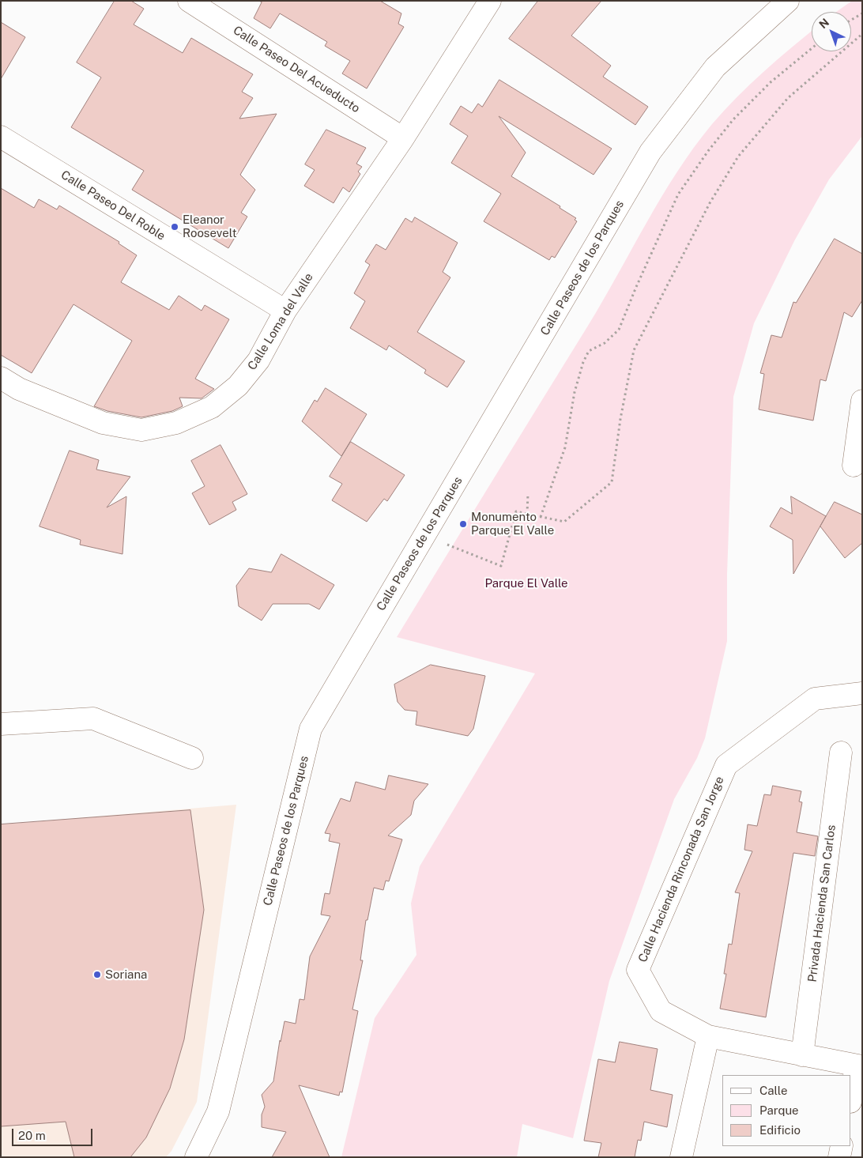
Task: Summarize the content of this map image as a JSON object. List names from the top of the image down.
{
  "streets": {
    "street": [
      "Calle Paseo Del Acueducto",
      "Calle Paseo Del Roble",
      "Calle Paseos de los Parques",
      "Calle Loma del Valle",
      "Calle Hacienda Rinconada San Jorge",
      "Privada Hacienda San Carlos"
    ]
  },
  "crossings": [
    ["Calle Paseo Del Acueducto", "Calle Loma del Valle"],
    ["Calle Paseo Del Roble", "Calle Loma del Valle"],
    ["Calle Hacienda Rinconada San Jorge", "Privada Hacienda San Carlos"]
  ],
  "parks": ["Parque El Valle"],
  "places": ["Eleanor Roosevelt", "Monumento Parque El Valle", "Soriana"],
  "legend": ["Calle", "Parque", "Edificio"],
  "scale_bar": "20 m",
  "north": "top left"
}
